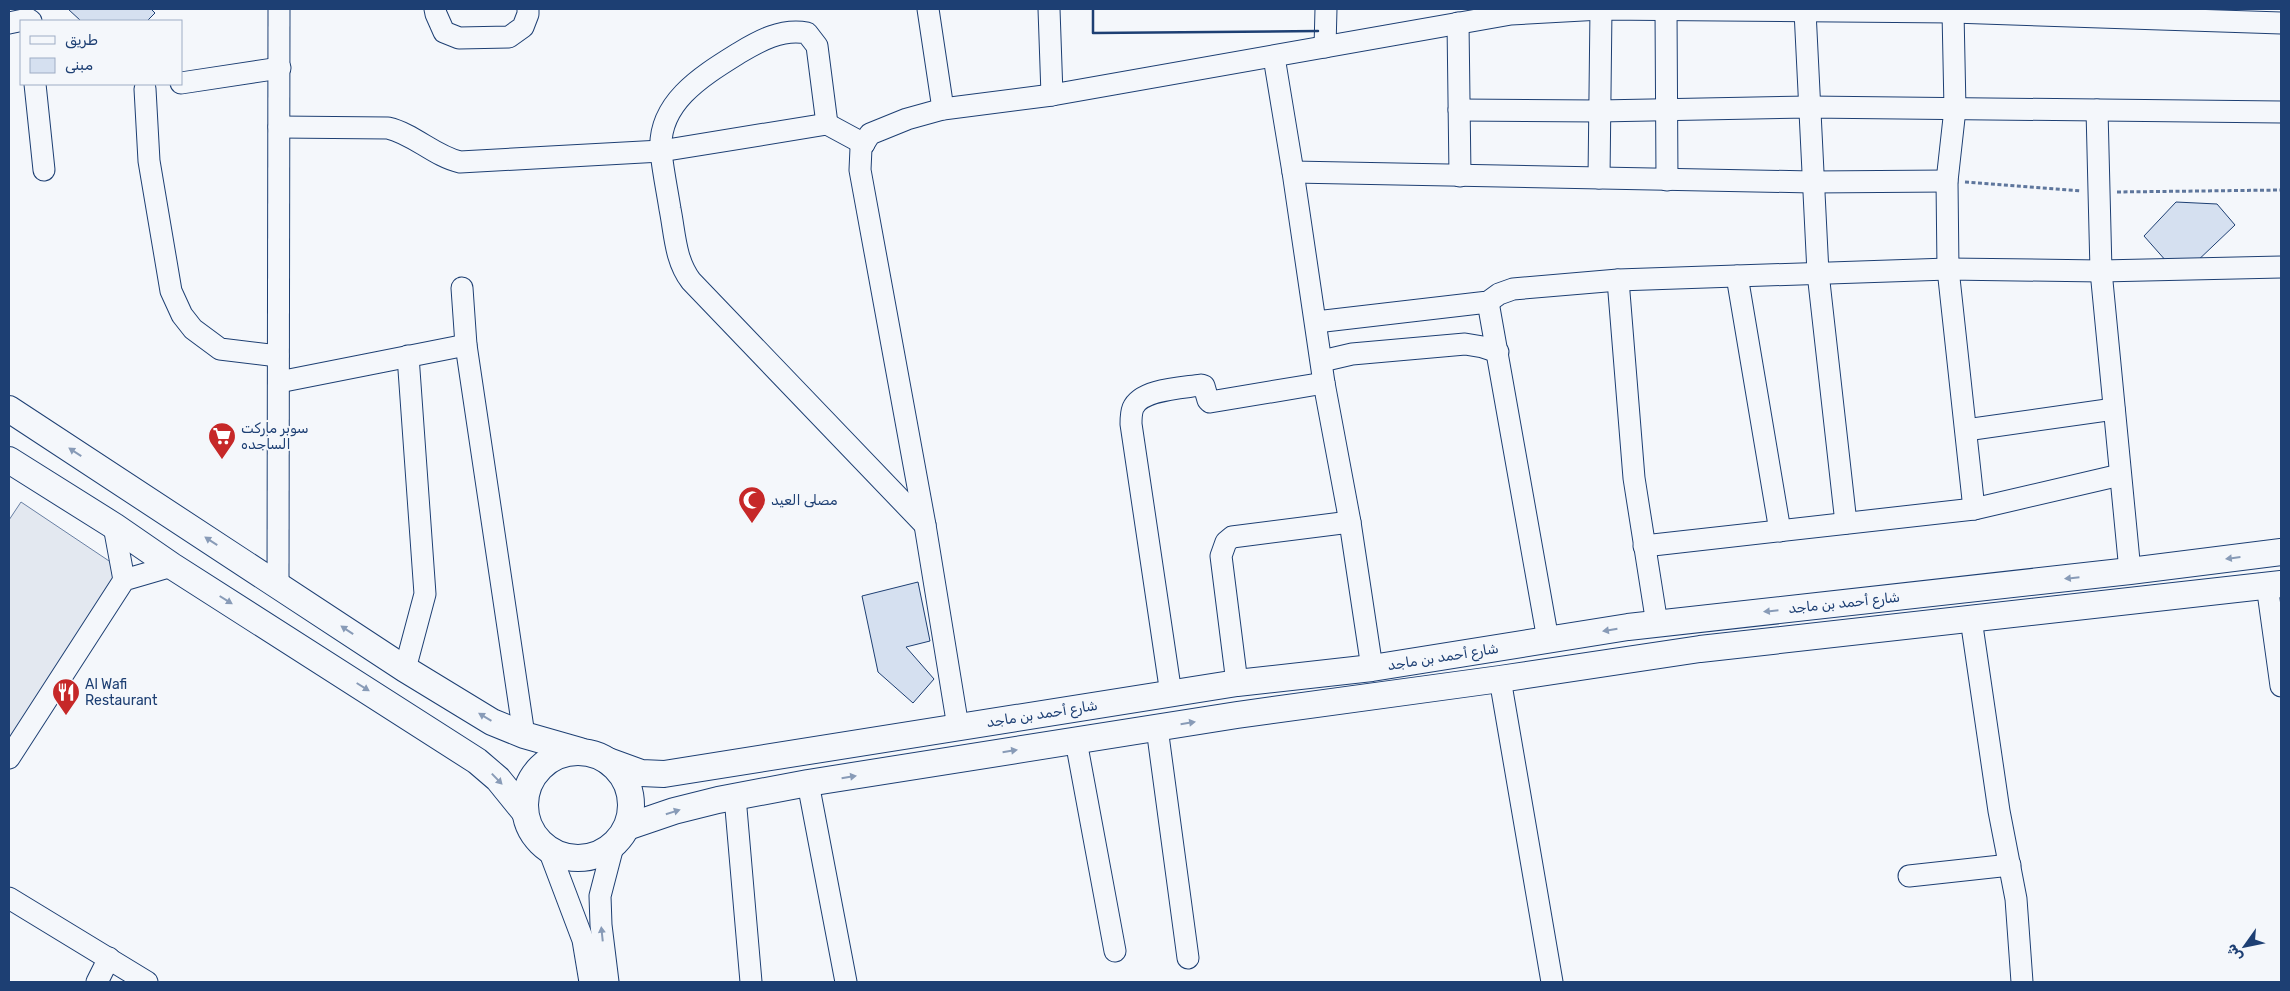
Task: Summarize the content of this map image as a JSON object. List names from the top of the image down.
{
  "streets": {
    "main road": ["شارع أحمد بن ماجد"]
  },
  "places": {
    "supermarket": ["سوبر ماركت الساجده"],
    "mosque": ["مصلى العيد"],
    "restaurant": ["Al Wafi Restaurant"]
  },
  "legend": ["طريق", "مبنى"],
  "north": "bottom left"
}
